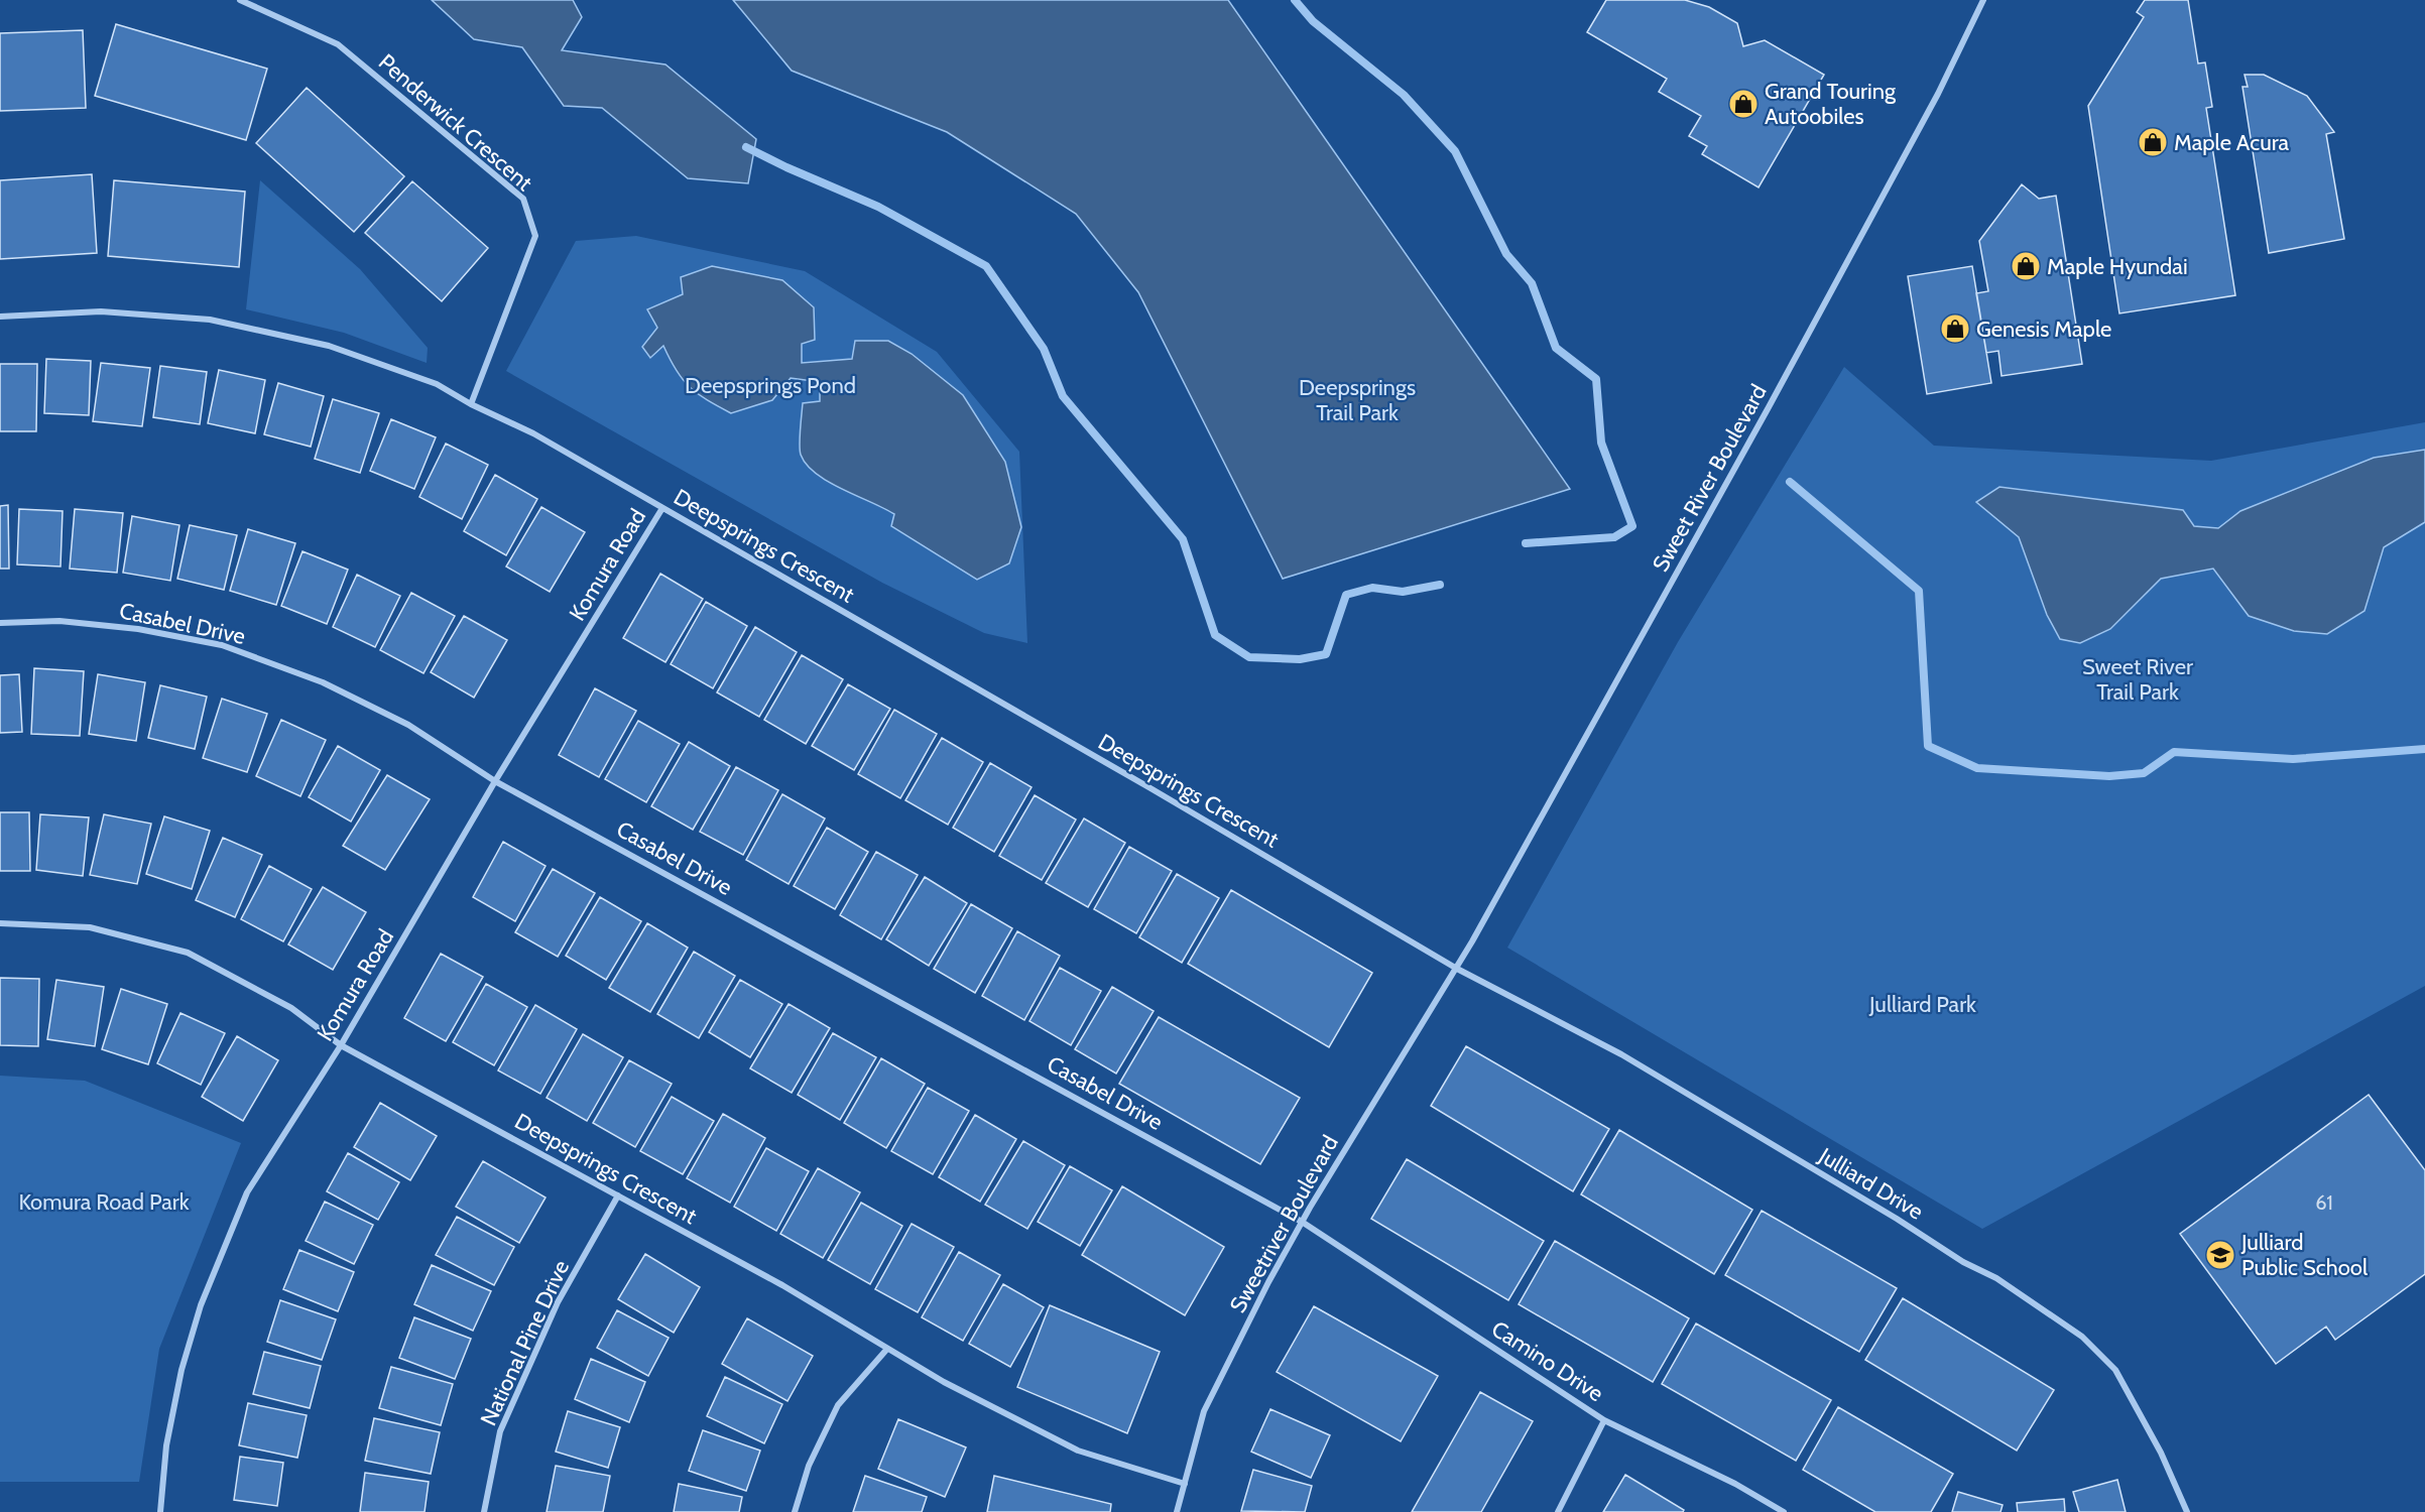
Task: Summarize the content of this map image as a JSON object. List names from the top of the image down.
{
  "streets": {
    "street": [
      "Penderwick Crescent",
      "Sweet River Boulevard",
      "Deepsprings Crescent",
      "Komura Road",
      "Casabel Drive",
      "Julliard Drive",
      "Sweetriver Boulevard",
      "National Pine Drive",
      "Camino Drive"
    ]
  },
  "crossings": [
    ["Penderwick Crescent", "Deepsprings Crescent"],
    ["Sweet River Boulevard", "Deepsprings Crescent"],
    ["Sweet River Boulevard", "Julliard Drive"],
    ["Sweet River Boulevard", "Sweetriver Boulevard"],
    ["Deepsprings Crescent", "Komura Road"],
    ["Deepsprings Crescent", "Julliard Drive"],
    ["Deepsprings Crescent", "Sweetriver Boulevard"],
    ["Deepsprings Crescent", "National Pine Drive"],
    ["Komura Road", "Casabel Drive"],
    ["Casabel Drive", "Sweetriver Boulevard"],
    ["Casabel Drive", "Camino Drive"],
    ["Julliard Drive", "Sweetriver Boulevard"],
    ["Sweetriver Boulevard", "Camino Drive"]
  ],
  "parks": [
    "Deepsprings Pond",
    "Deepsprings Trail Park",
    "Sweet River Trail Park",
    "Julliard Park",
    "Komura Road Park"
  ],
  "places": {
    "shop": [
      "Grand Touring Autoobiles",
      "Maple Acura",
      "Maple Hyundai",
      "Genesis Maple"
    ],
    "school or university": ["Julliard Public School"]
  },
  "house_numbers": ["61"]
}
